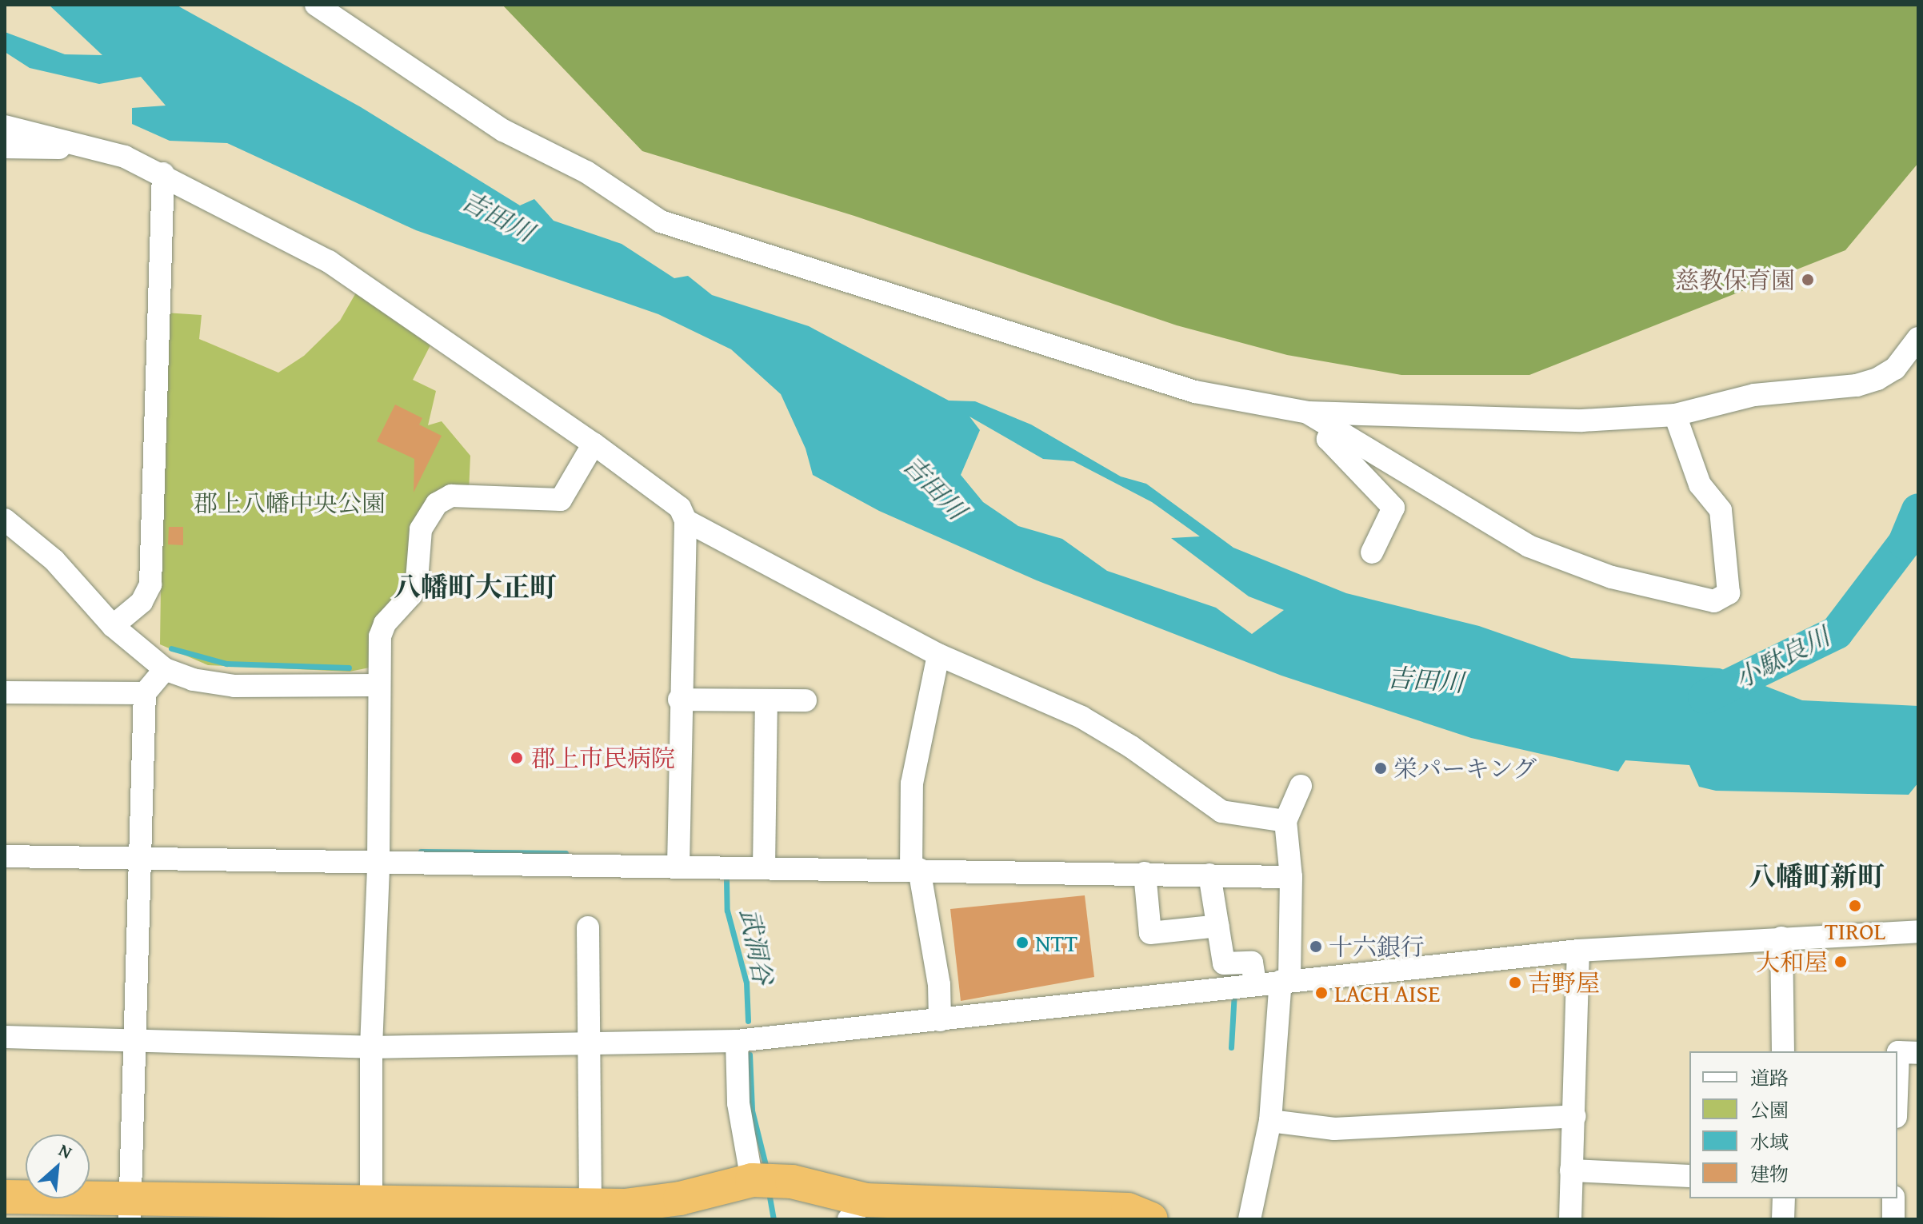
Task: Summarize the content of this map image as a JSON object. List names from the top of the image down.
{
  "districts": ["八幡町大正町", "八幡町新町"],
  "water": ["吉田川", "小駄良川", "武洞谷"],
  "parks": ["郡上八幡中央公園"],
  "places": [
    "慈教保育園",
    "郡上市民病院",
    "栄パーキング",
    "TIROL",
    "NTT",
    "十六銀行",
    "大和屋",
    "吉野屋",
    "LACH AISE"
  ],
  "legend": [
    "道路",
    "公園",
    "水域",
    "建物"
  ],
  "north": "top right"
}
